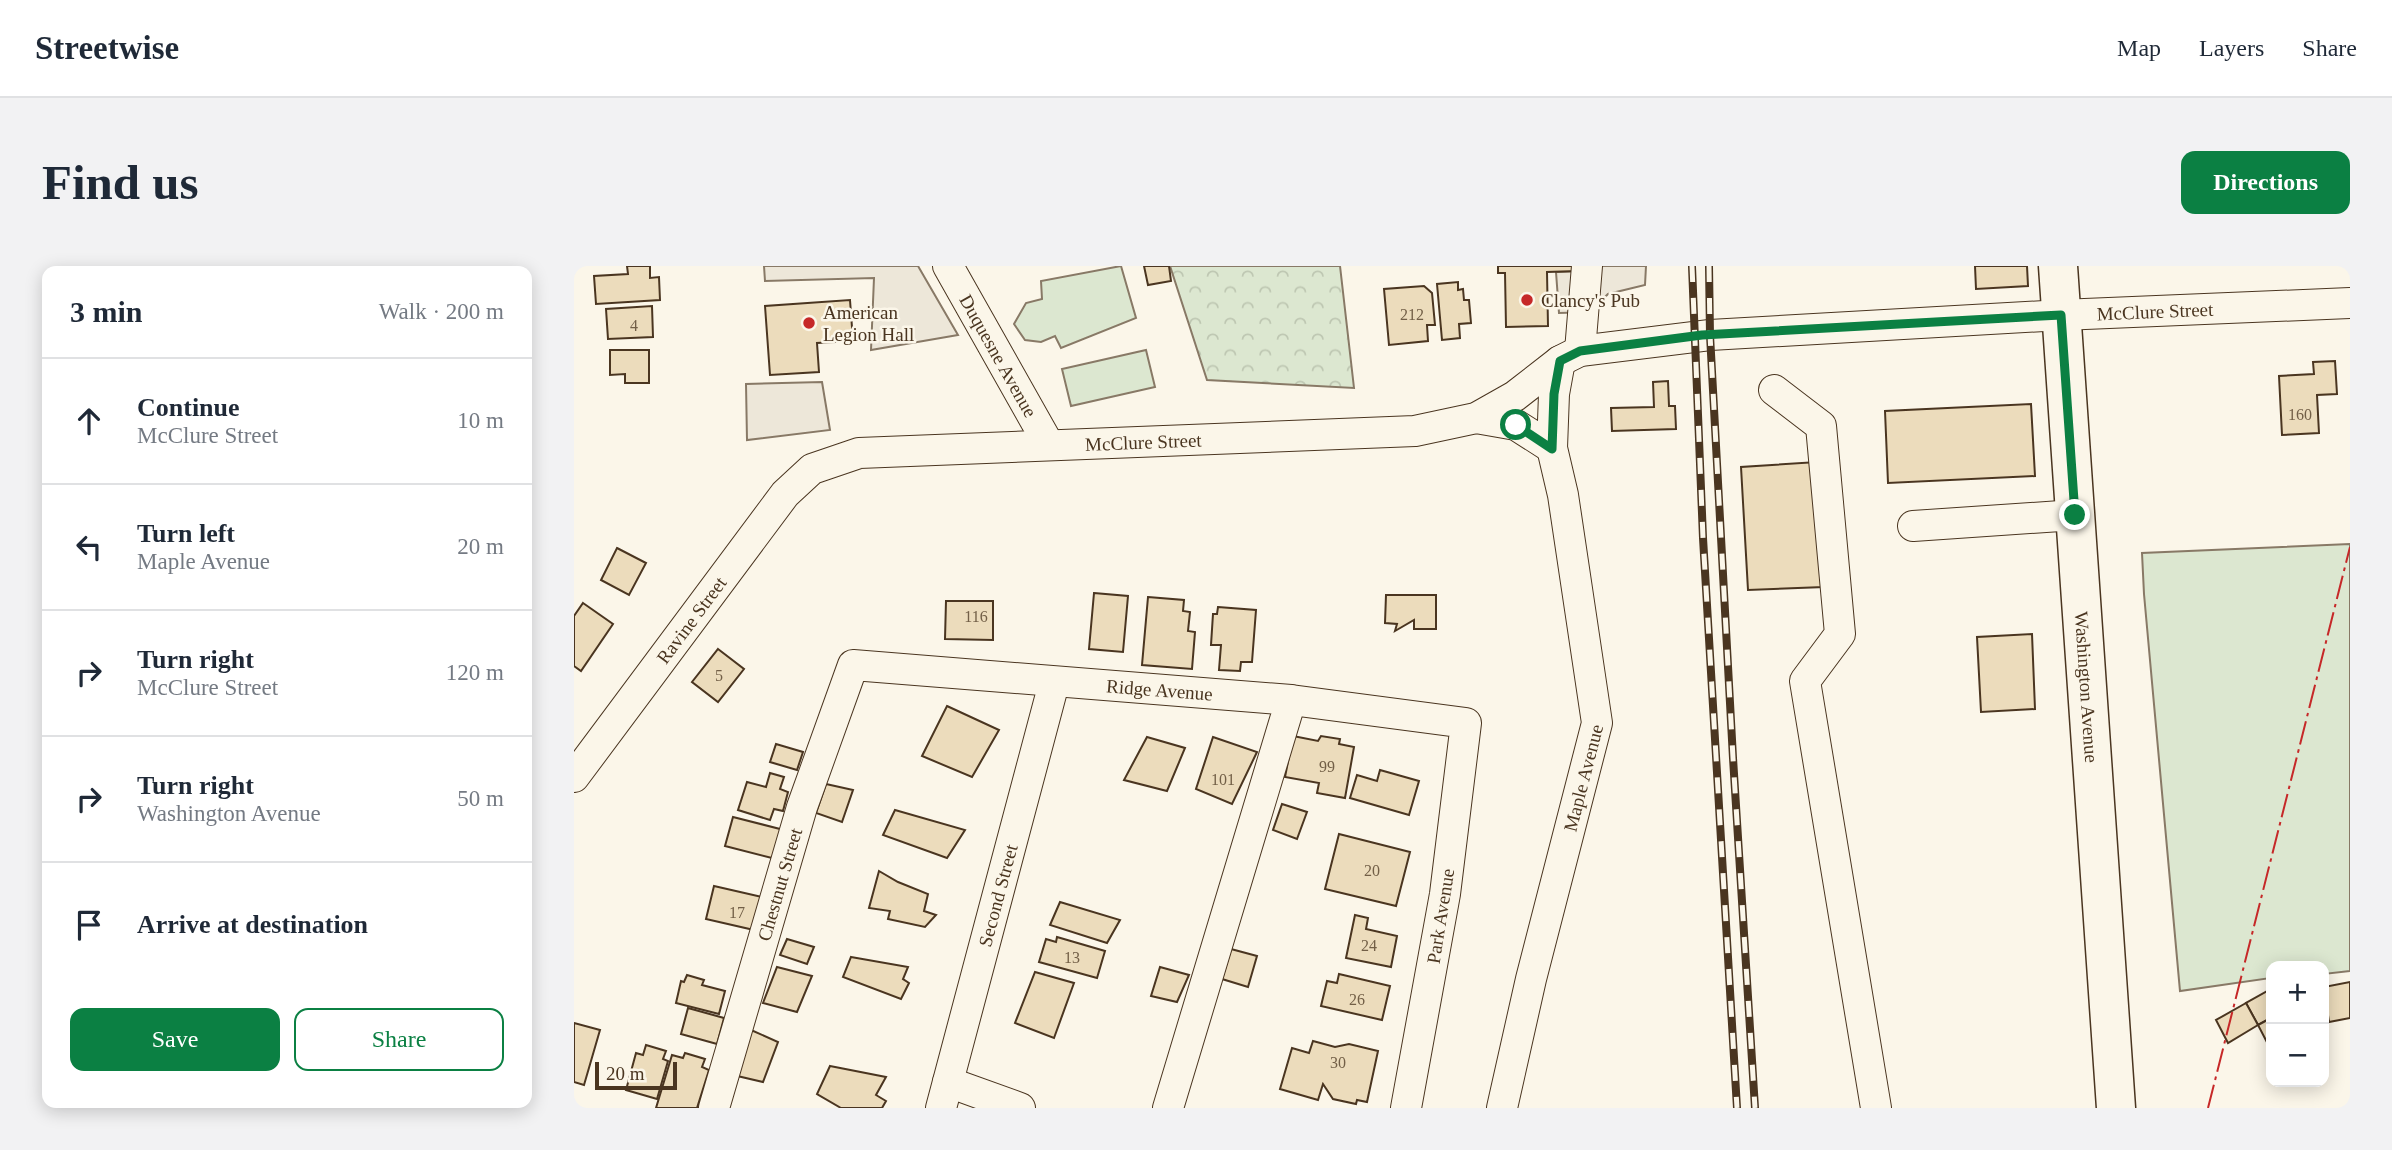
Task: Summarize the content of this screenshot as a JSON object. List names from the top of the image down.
{
  "streets": {
    "main road": ["Washington Avenue"],
    "street": [
      "McClure Street",
      "Duquesne Avenue",
      "Ravine Street",
      "Ridge Avenue",
      "Maple Avenue",
      "Chestnut Street",
      "Second Street",
      "Park Avenue"
    ]
  },
  "crossings": [
    ["McClure Street", "Duquesne Avenue"],
    ["McClure Street", "Ravine Street"],
    ["McClure Street", "Washington Avenue"],
    ["McClure Street", "Maple Avenue"],
    ["Ridge Avenue", "Chestnut Street"],
    ["Ridge Avenue", "Second Street"],
    ["Ridge Avenue", "Park Avenue"]
  ],
  "places": ["Clancy's Pub", "American Legion Hall"],
  "house_numbers": [
    "212",
    "4",
    "160",
    "116",
    "5",
    "99",
    "101",
    "20",
    "17",
    "24",
    "13",
    "26",
    "30"
  ],
  "scale_bar": "20 m",
  "page": {
    "header": "Streetwise",
    "nav": ["Map", "Layers", "Share"],
    "buttons": [
      "Directions",
      ["Save", "Share"]
    ],
    "title": "Find us",
    "heading": ["3 min", "Walk · 200 m"],
    "list": [
      ["Continue", "McClure Street", "10 m"],
      ["Turn left", "Maple Avenue", "20 m"],
      ["Turn right", "McClure Street", "120 m"],
      ["Turn right", "Washington Avenue", "50 m"],
      "Arrive at destination"
    ],
    "map_buttons": ["+", "−"],
    "scale": "20 m"
  }
}
